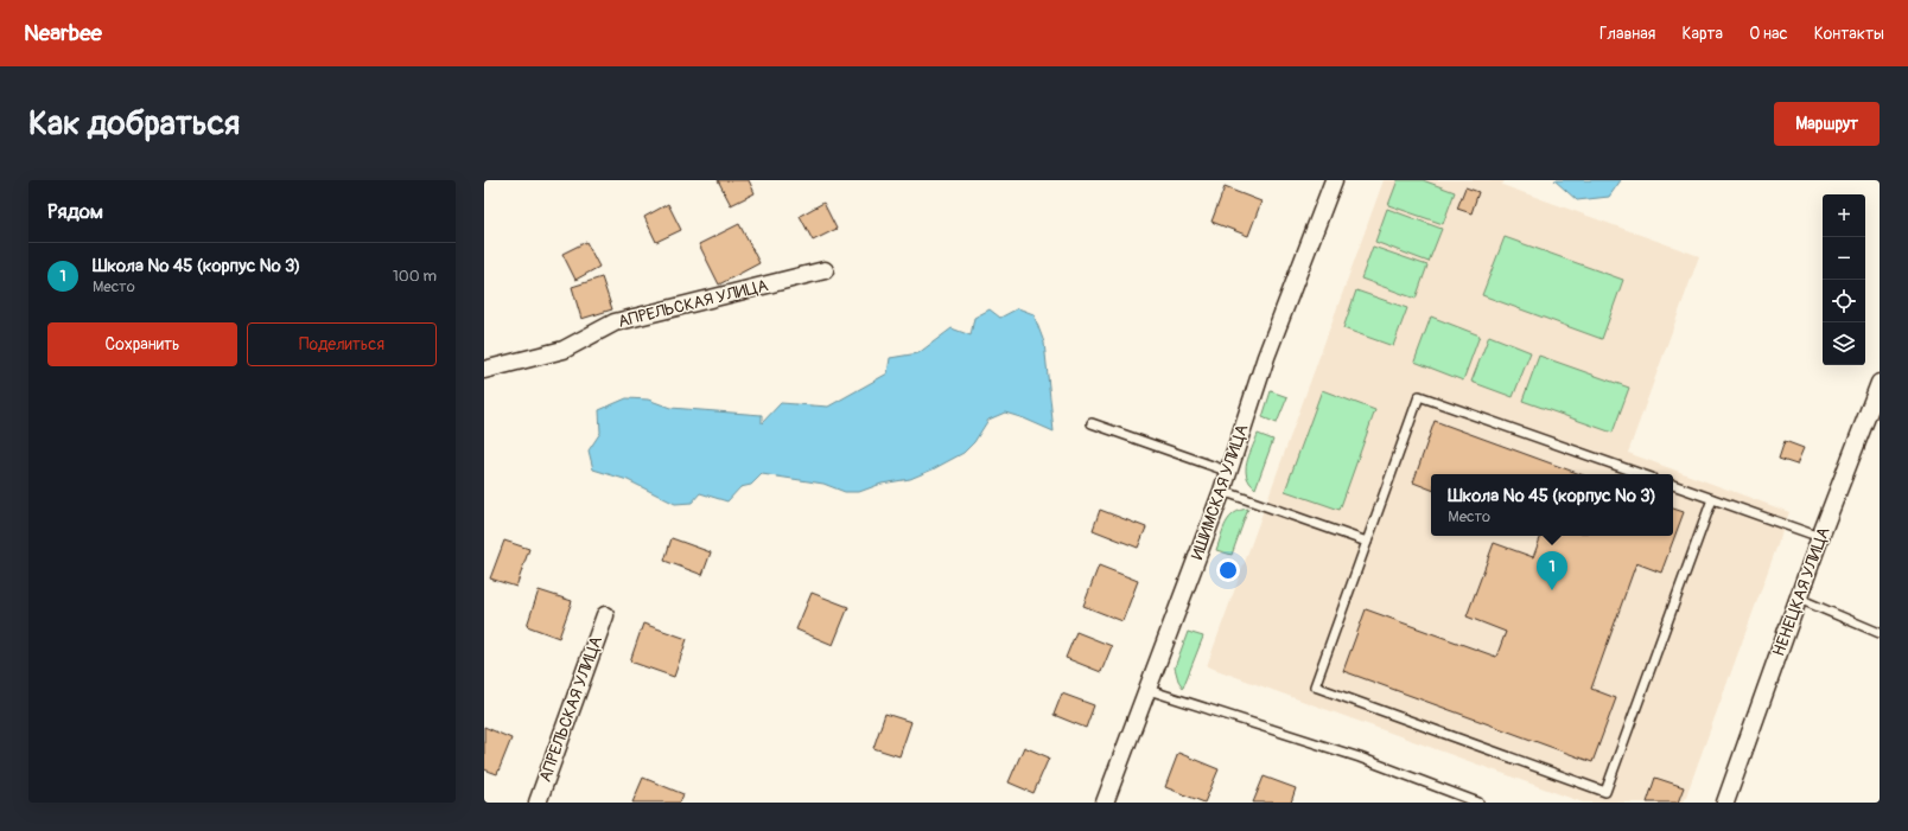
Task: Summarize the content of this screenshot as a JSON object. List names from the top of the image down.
{
  "streets": {
    "street": ["АПРЕЛЬСКАЯ УЛИЦА", "ИШИМСКАЯ УЛИЦА", "НЕНЕЦКАЯ УЛИЦА"]
  },
  "page": {
    "header": "Nearbee",
    "nav": [
      "Главная",
      "Карта",
      "О нас",
      "Контакты"
    ],
    "buttons": [
      "Маршрут",
      ["Сохранить", "Поделиться"]
    ],
    "title": "Как добраться",
    "heading": "Рядом",
    "map_buttons": ["+", "−"],
    "list": [
      {
        "mark": "1",
        "name": "Школа № 45 (корпус № 3)",
        "note": "Место",
        "value": "100 m"
      }
    ],
    "popup": ["Школа № 45 (корпус № 3)", "Место"],
    "pins": "1"
  }
}
